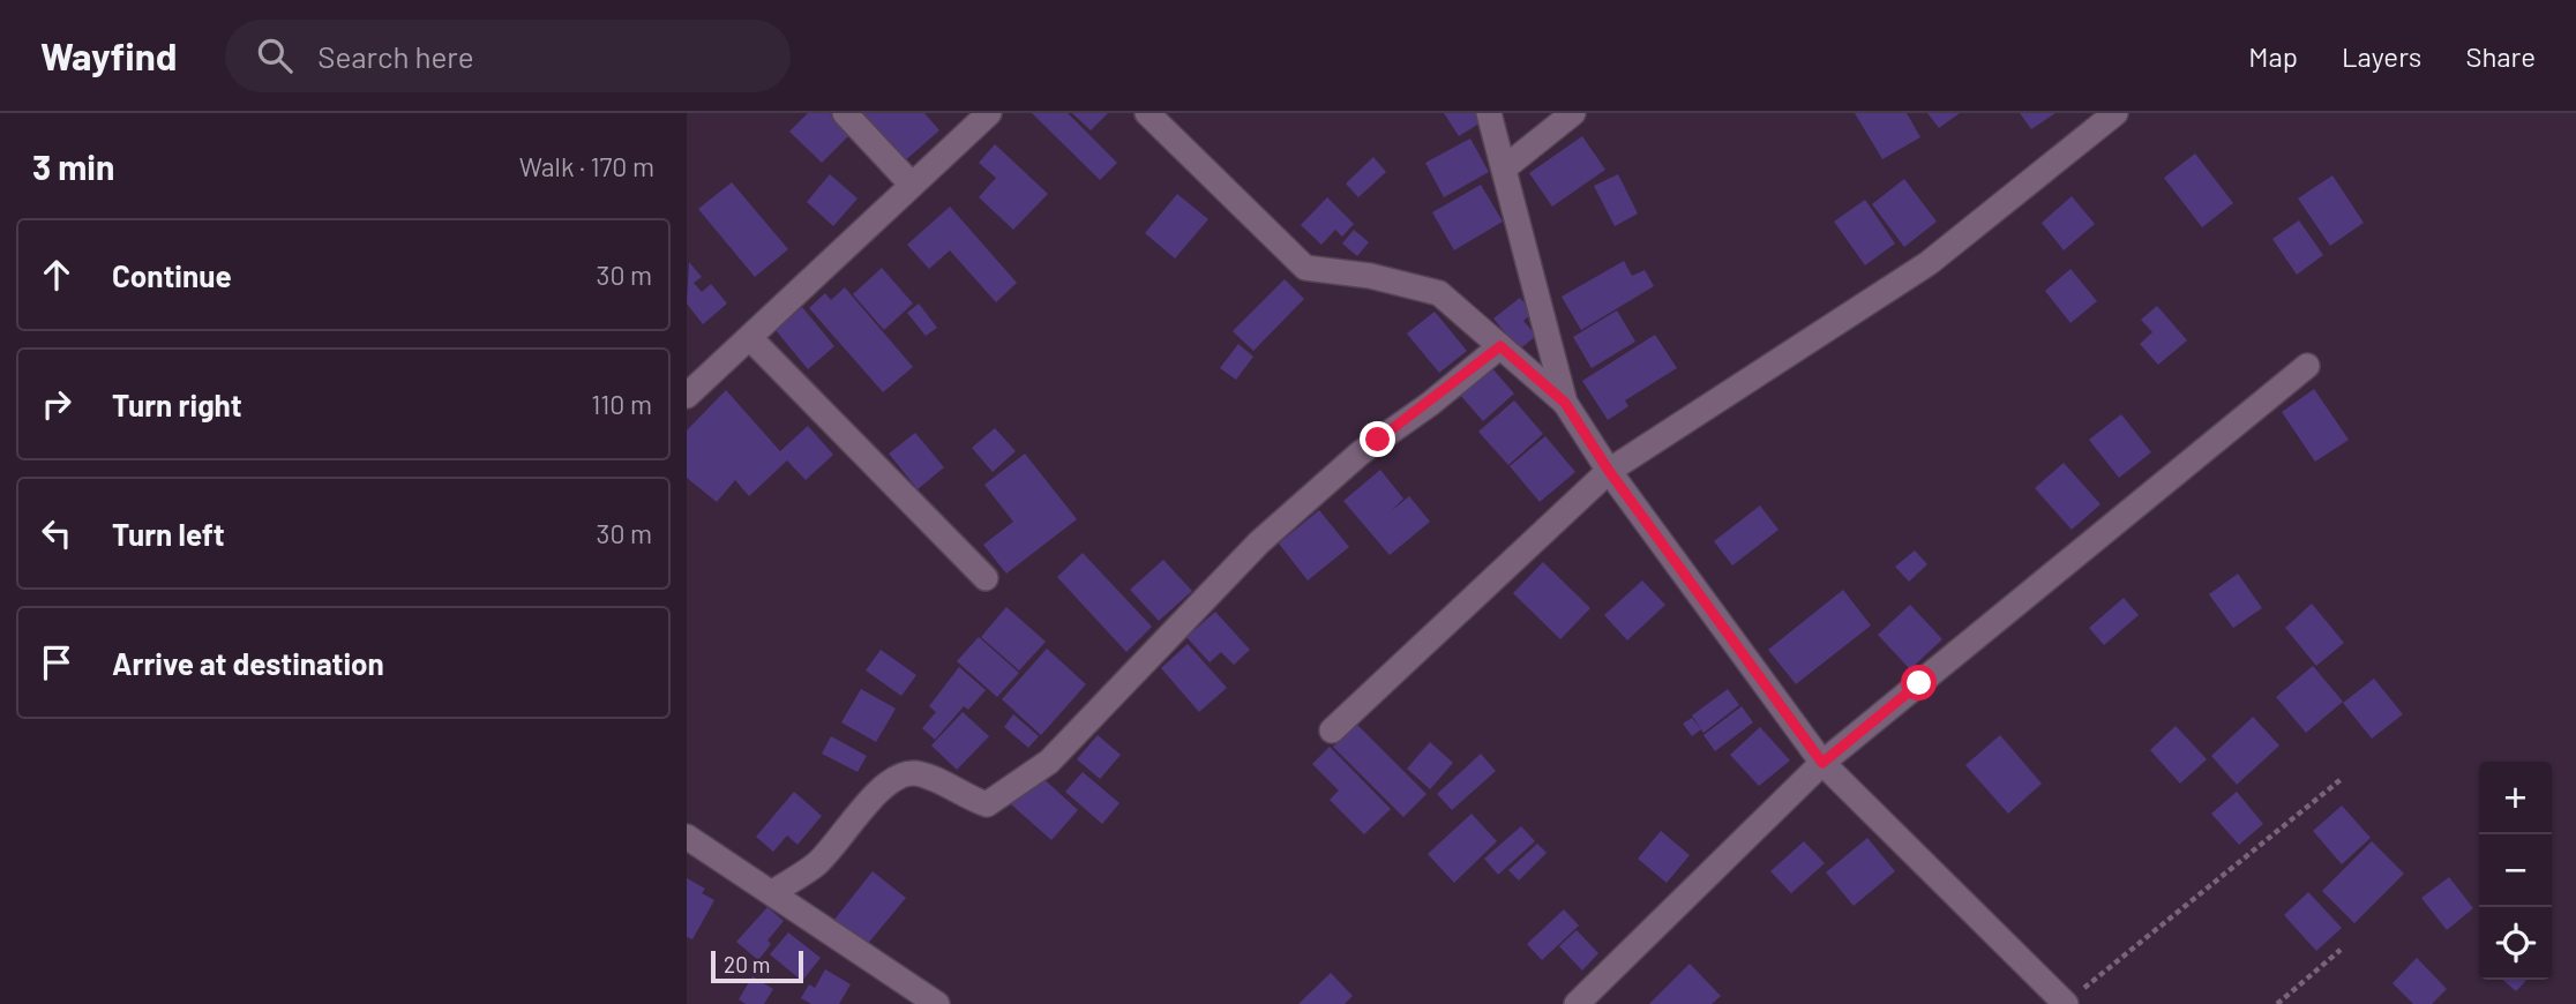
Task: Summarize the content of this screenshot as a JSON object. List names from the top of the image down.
{
  "scale_bar": "20 m",
  "page": {
    "header": "Wayfind",
    "search": "Search here",
    "nav": ["Map", "Layers", "Share"],
    "heading": ["3 min", "Walk · 170 m"],
    "list": [
      ["Continue", "30 m"],
      ["Turn right", "110 m"],
      ["Turn left", "30 m"],
      "Arrive at destination"
    ],
    "map_buttons": ["+", "−"],
    "scale": "20 m"
  }
}
